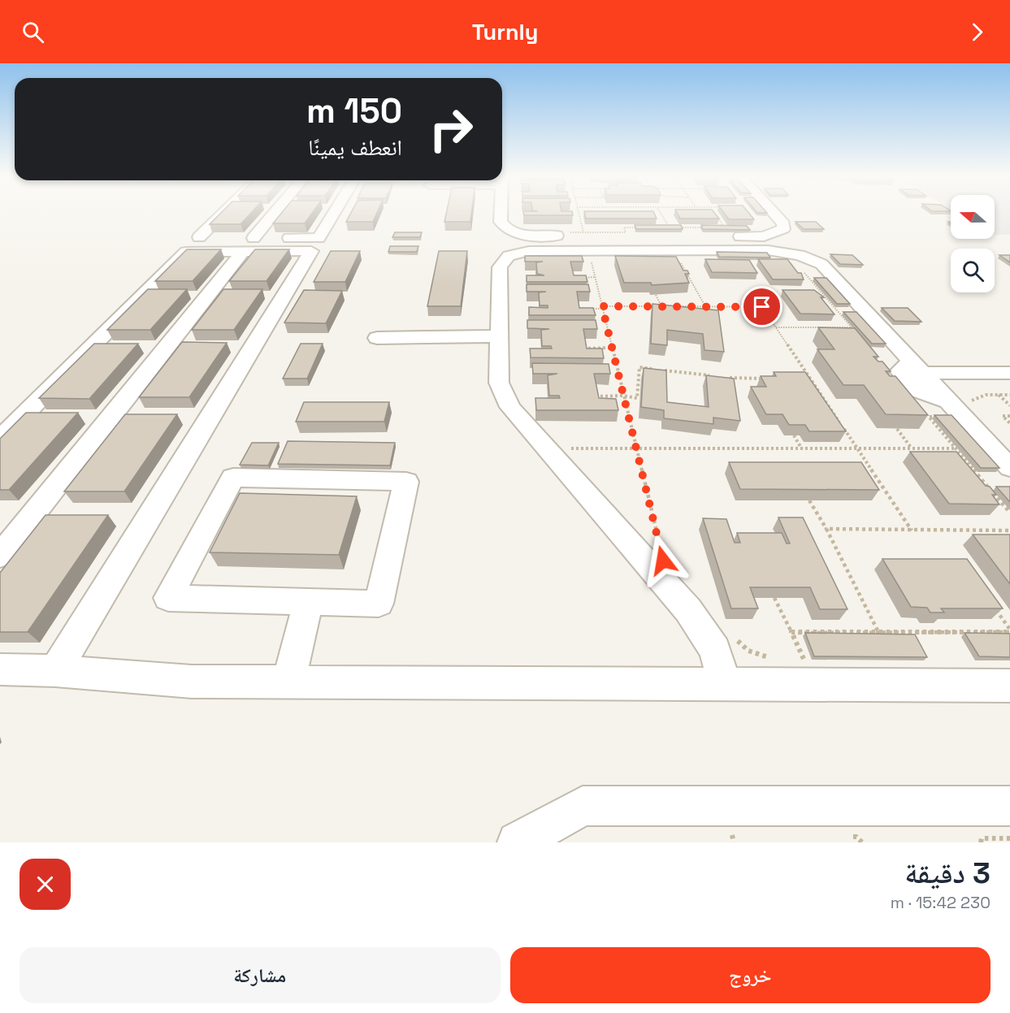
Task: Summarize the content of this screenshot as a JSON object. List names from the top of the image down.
{
  "north": "left",
  "page": {
    "header": "Turnly",
    "turn": ["150 m", "انعطف يمينًا"],
    "heading": ["3 دقيقة", "230 m · 15:42"],
    "buttons": ["خروج", "مشاركة"]
  }
}
